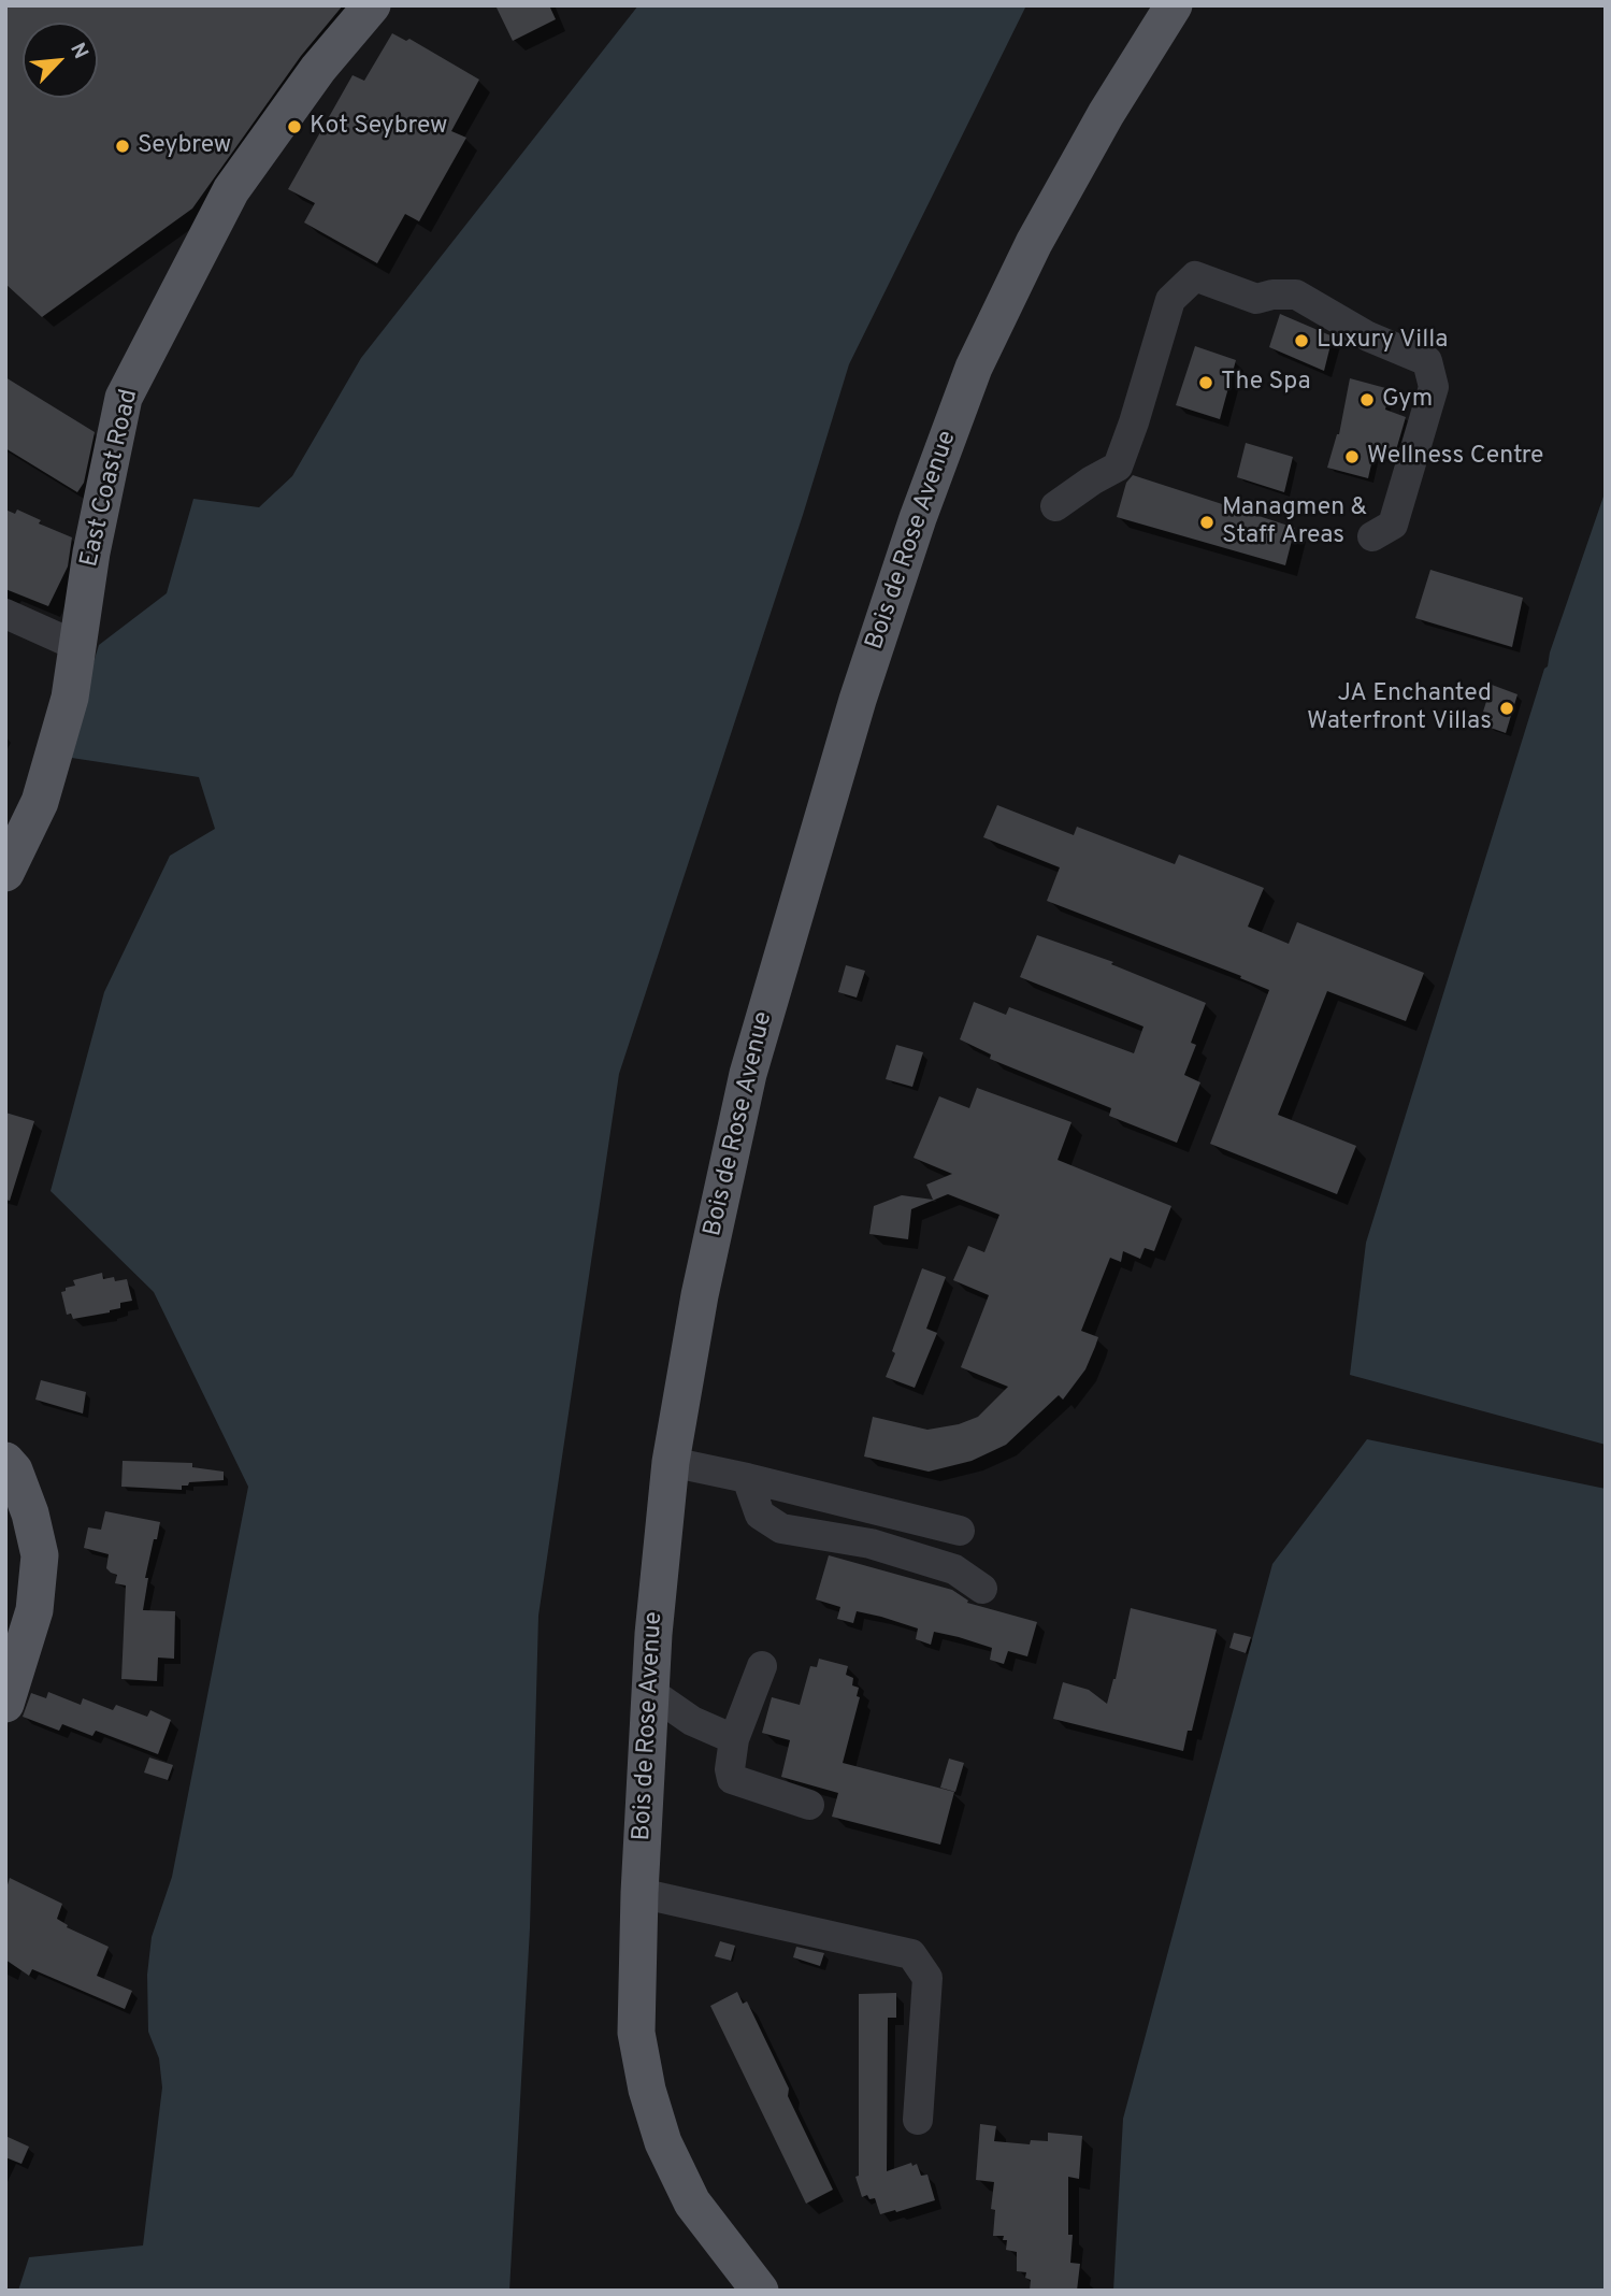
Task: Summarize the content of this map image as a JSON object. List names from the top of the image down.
{
  "streets": {
    "main road": ["East Coast Road", "Bois de Rose Avenue"]
  },
  "places": [
    "Kot Seybrew",
    "Seybrew",
    "Luxury Villa",
    "The Spa",
    "Gym",
    "Wellness Centre",
    "Managmen & Staff Areas",
    "JA Enchanted Waterfront Villas"
  ],
  "north": "top right"
}
